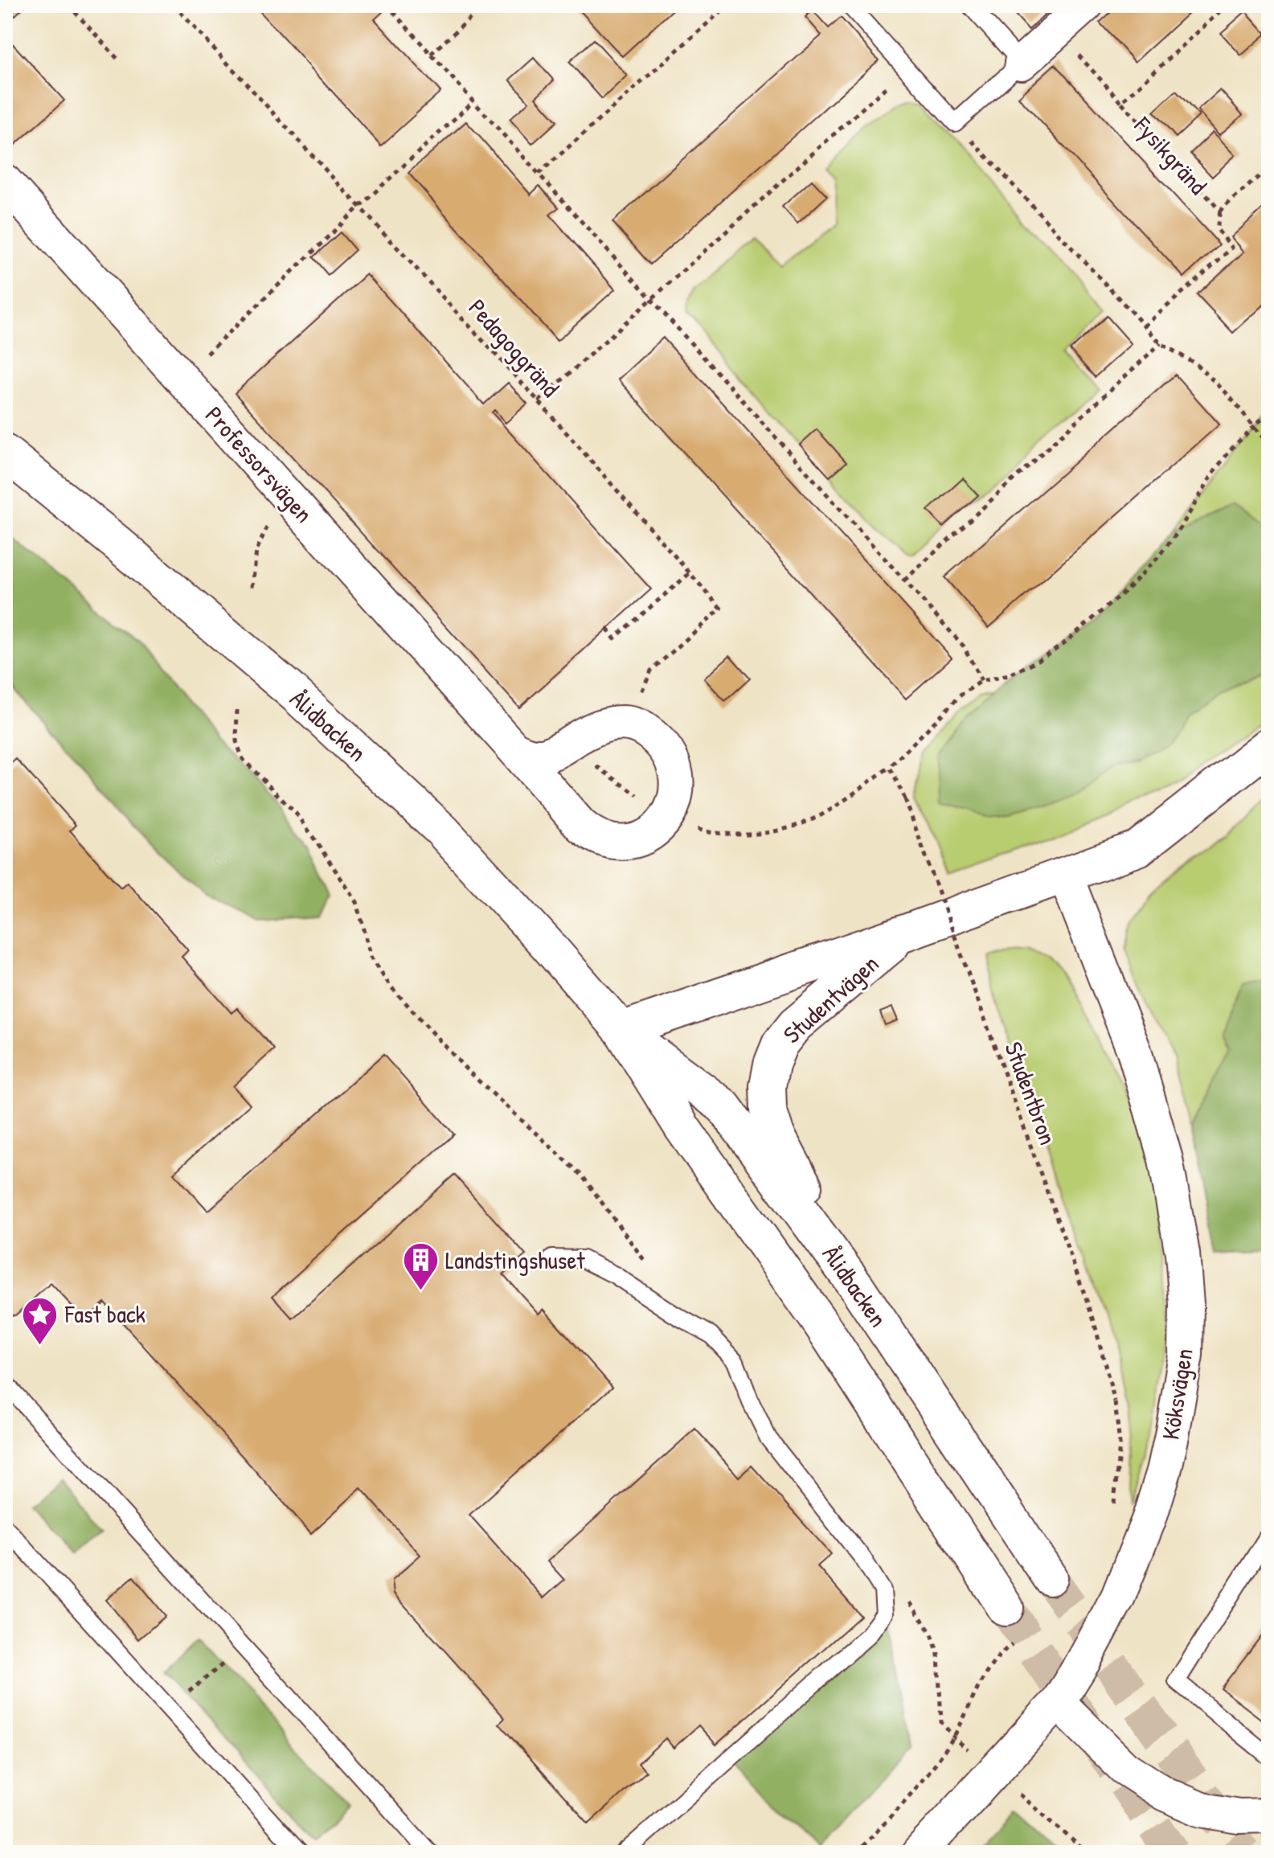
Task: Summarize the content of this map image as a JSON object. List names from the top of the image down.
{
  "streets": {
    "main road": ["Ålidbacken", "Studentvägen"],
    "street": ["Professorsvägen", "Köksvägen"],
    "path": ["Fysikgränd", "Pedagoggränd", "Studentbron"]
  },
  "crossings": [
    ["Ålidbacken", "Studentvägen"],
    ["Studentvägen", "Köksvägen"]
  ],
  "places": {
    "building": ["Landstingshuset"],
    "place": ["Fast back"]
  }
}
